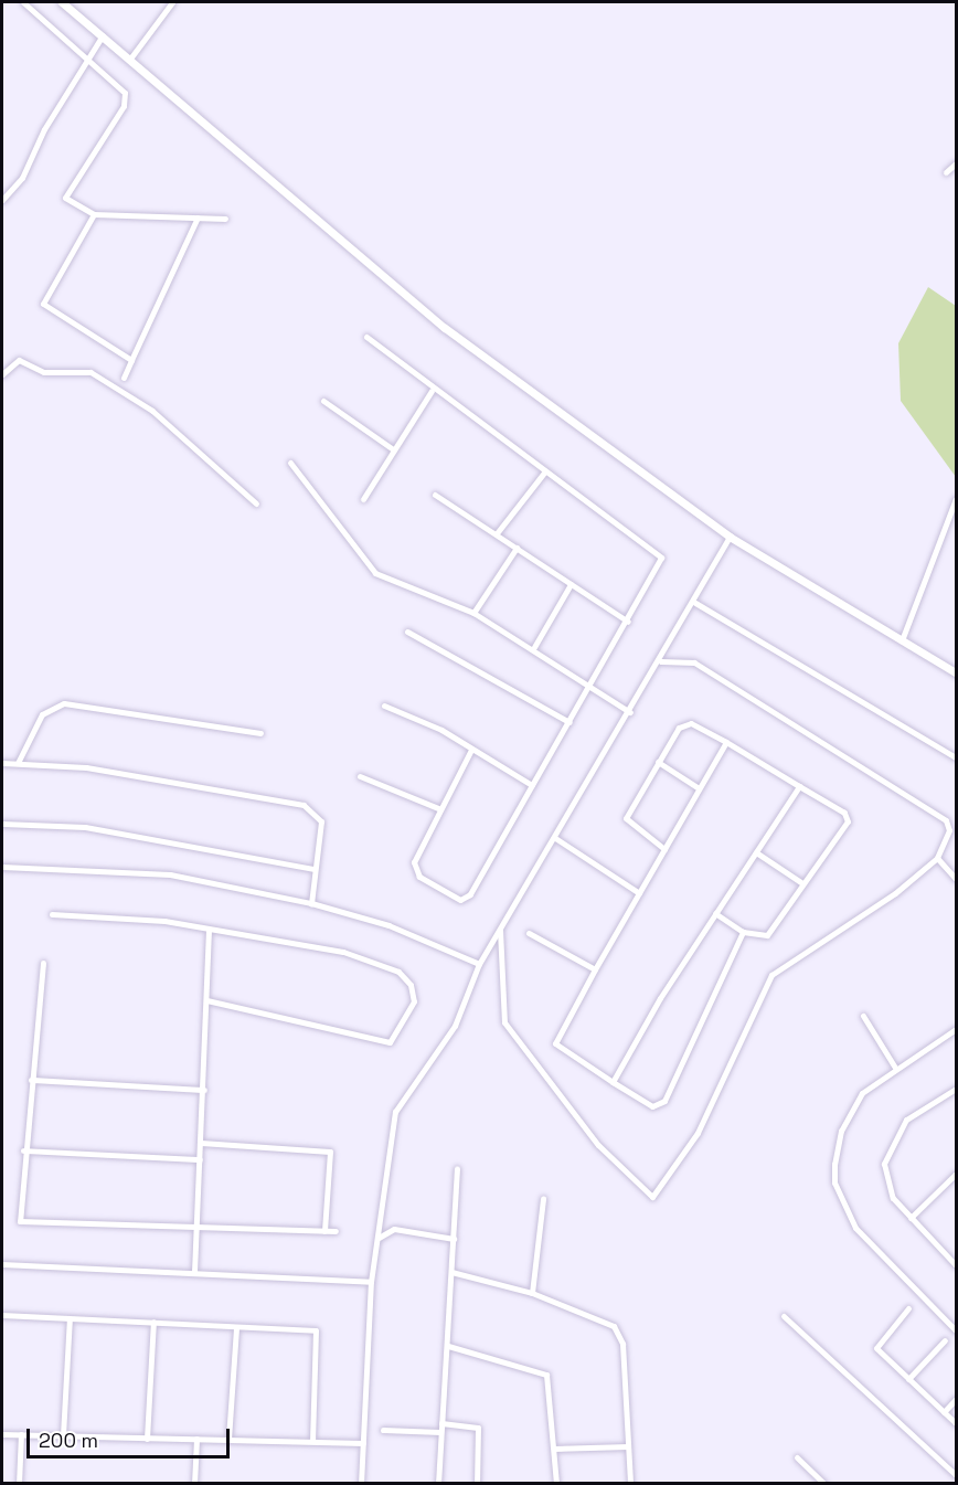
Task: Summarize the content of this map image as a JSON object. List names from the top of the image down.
{
  "scale_bar": "200 m"
}
